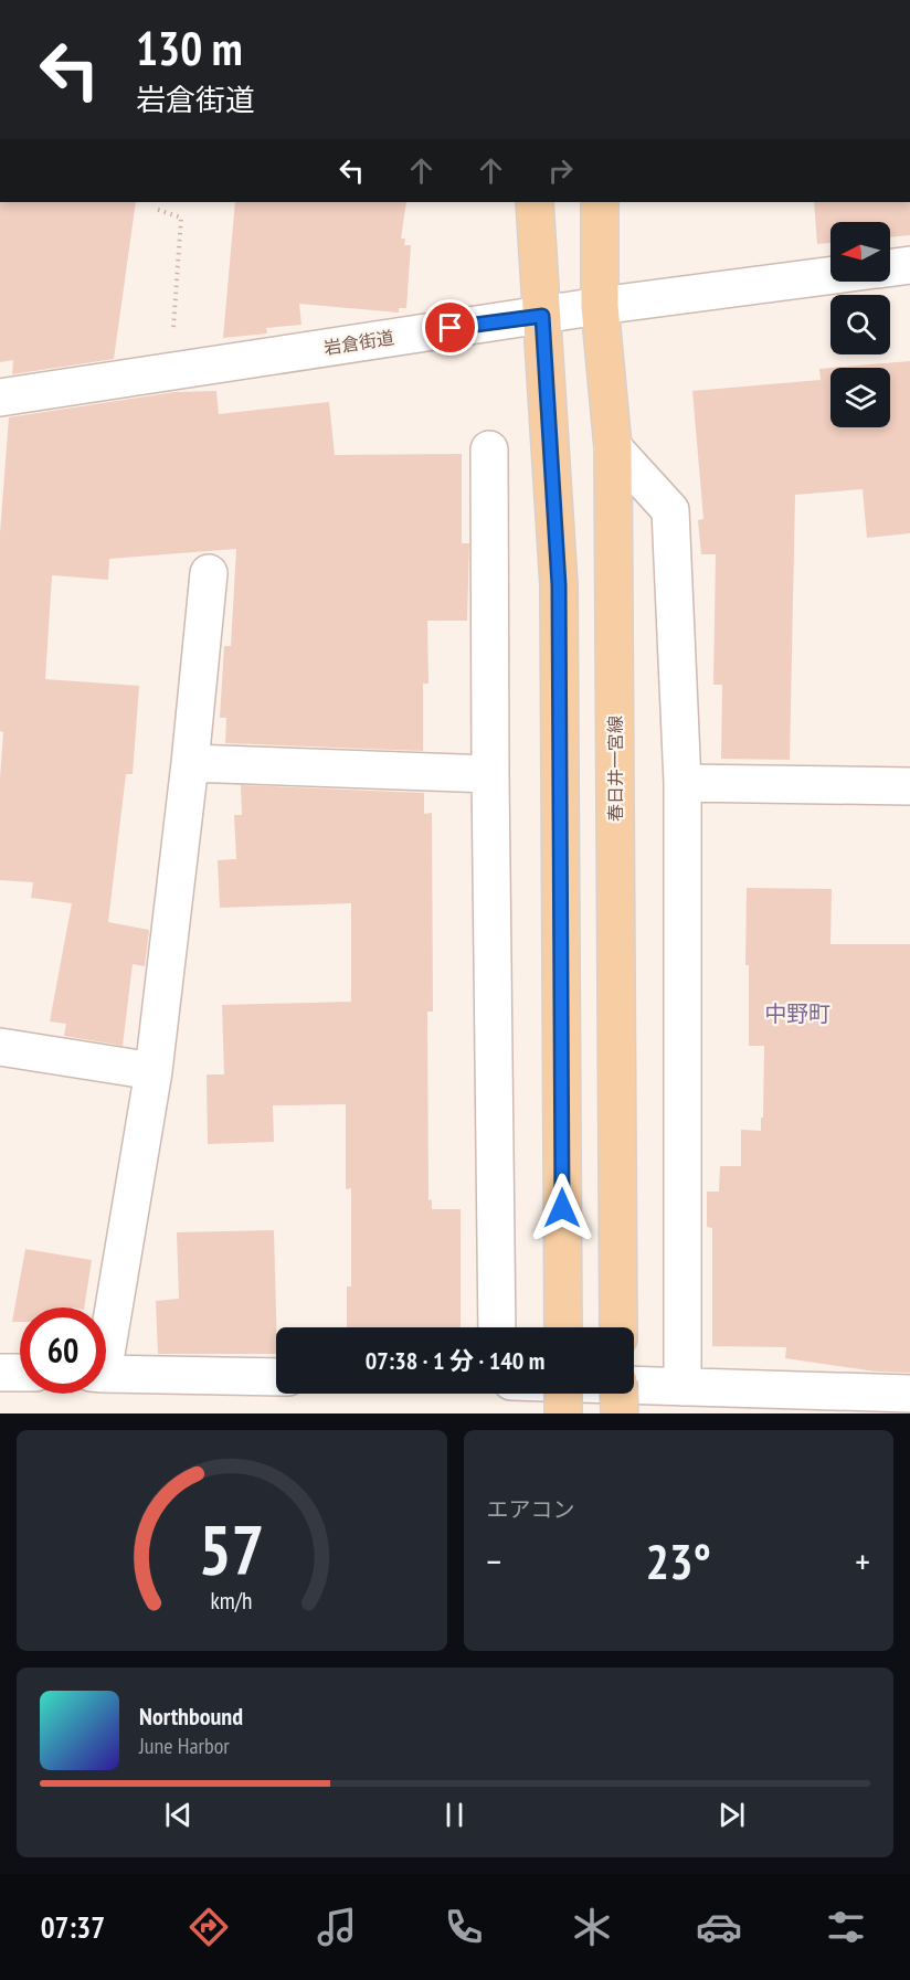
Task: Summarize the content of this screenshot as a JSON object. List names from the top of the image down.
{
  "streets": {
    "main road": ["春日井一宮線"],
    "street": ["岩倉街道"]
  },
  "crossings": [
    ["岩倉街道", "春日井一宮線"]
  ],
  "districts": ["中野町"],
  "north": "left",
  "page": {
    "turn": ["130 m", "岩倉街道"],
    "limit": "60",
    "trip": "07:38 · 1 分 · 140 m",
    "tile": "エアコン",
    "heat": ["−", "23°", "+"],
    "song": ["Northbound", "June Harbor"],
    "tabs": "07:37",
    "gauge": ["57", "km/h"]
  }
}
